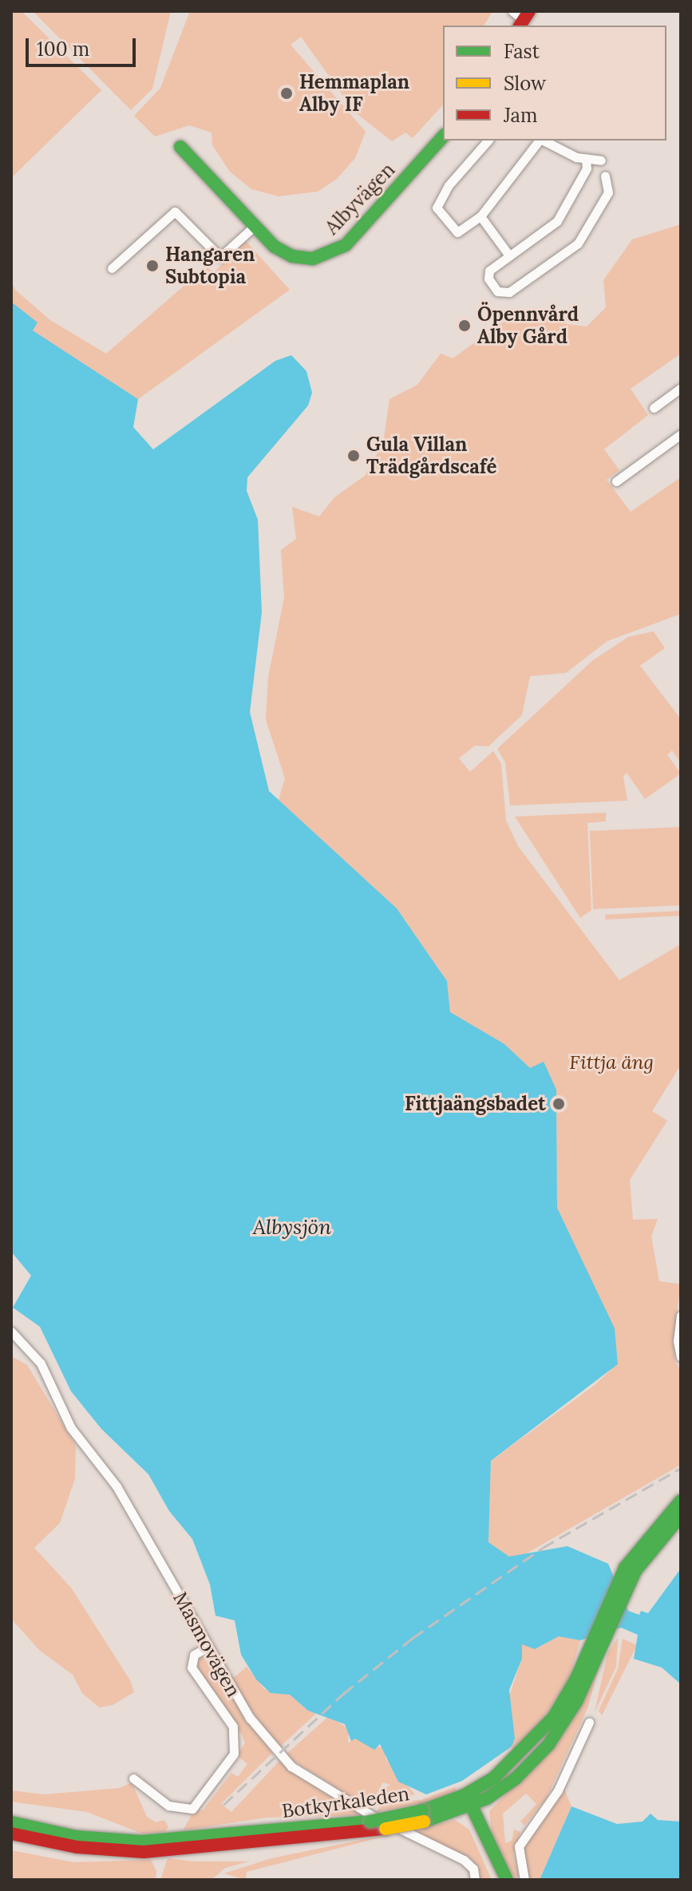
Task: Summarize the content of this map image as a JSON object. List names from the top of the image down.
{
  "streets": {
    "main road": ["Albyvägen", "Botkyrkaleden"],
    "street": ["Masmovägen"]
  },
  "water": ["Albysjön"],
  "parks": ["Fittja äng"],
  "places": [
    "Hemmaplan Alby IF",
    "Hangaren Subtopia",
    "Öpennvård Alby Gård",
    "Gula Villan Trädgårdscafé",
    "Fittjaängsbadet"
  ],
  "legend": ["Fast", "Slow", "Jam"],
  "scale_bar": "100 m"
}
